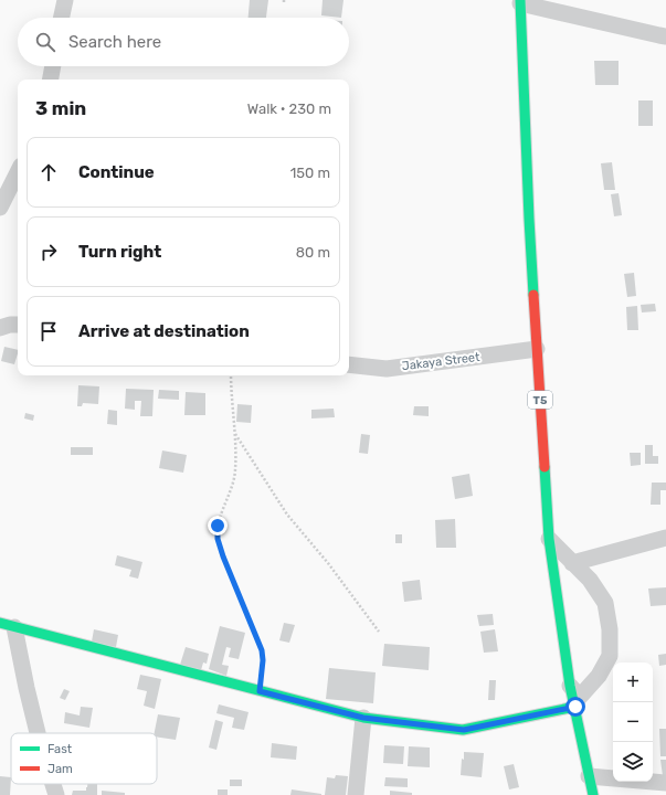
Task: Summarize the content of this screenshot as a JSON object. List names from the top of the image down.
{
  "streets": {
    "main road": ["T5"],
    "street": ["Jakaya Street"]
  },
  "crossings": [
    ["Jakaya Street", "T5"]
  ],
  "legend": ["Fast", "Jam"],
  "page": {
    "search": "Search here",
    "heading": ["3 min", "Walk · 230 m"],
    "list": [
      ["Continue", "150 m"],
      ["Turn right", "80 m"],
      "Arrive at destination"
    ],
    "map_buttons": ["+", "−"]
  }
}
